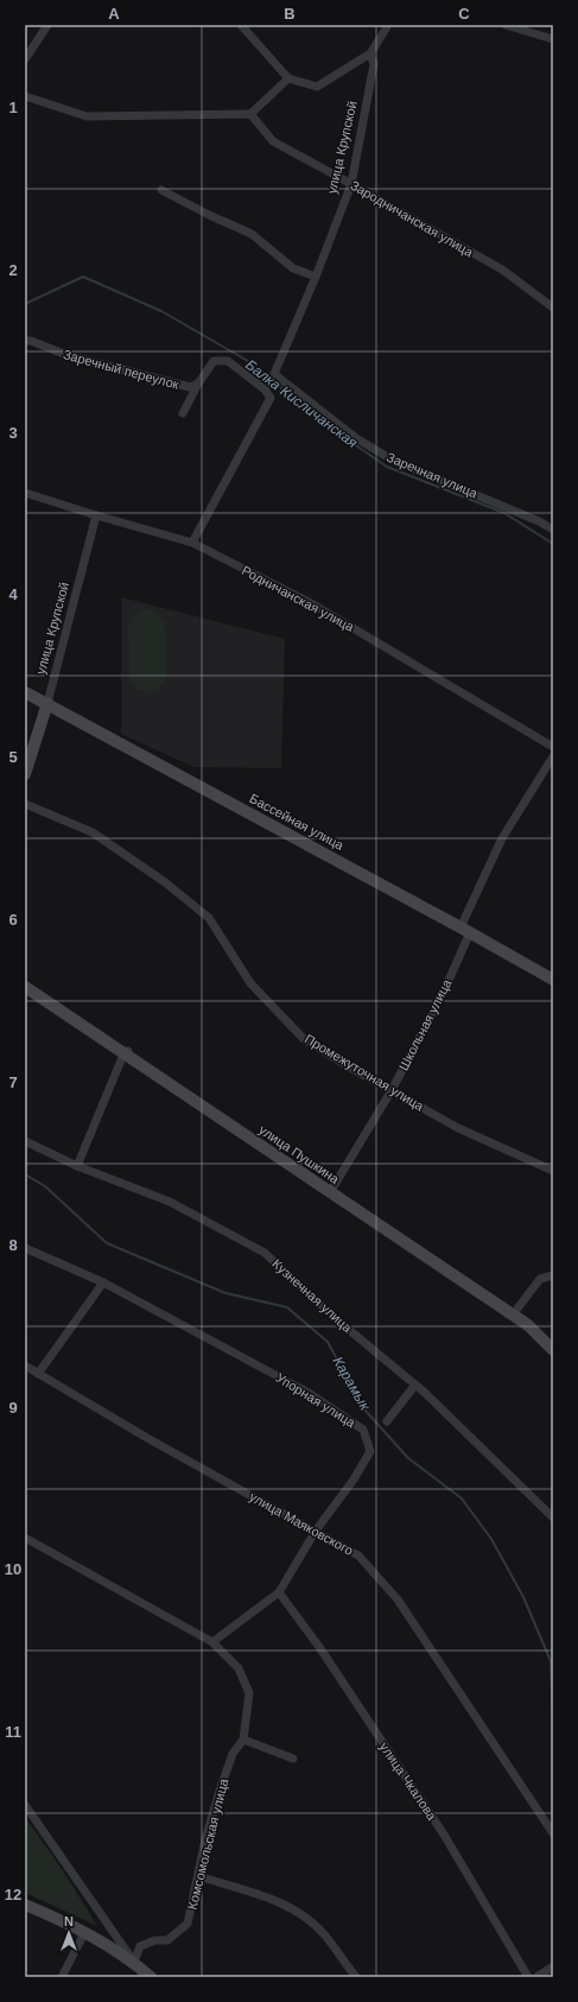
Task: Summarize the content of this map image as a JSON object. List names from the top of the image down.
{
  "streets": {
    "street": [
      "улица Крупской",
      "Зародничанская улица",
      "Заречный переулок",
      "Заречная улица",
      "Родничанская улица",
      "Бассейная улица",
      "Школьная улица",
      "Промежуточная улица",
      "улица Пушкина",
      "Кузнечная улица",
      "Упорная улица",
      "улица Маяковского",
      "улица Чкалова",
      "Комсомольская улица"
    ]
  },
  "crossings": [
    ["улица Крупской", "Зародничанская улица"],
    ["улица Крупской", "Заречная улица"],
    ["улица Крупской", "Родничанская улица"],
    ["улица Крупской", "Бассейная улица"],
    ["Заречный переулок", "Родничанская улица"],
    ["Бассейная улица", "Школьная улица"],
    ["Школьная улица", "Промежуточная улица"],
    ["Школьная улица", "улица Пушкина"],
    ["Упорная улица", "улица Маяковского"],
    ["Упорная улица", "улица Чкалова"],
    ["Упорная улица", "Комсомольская улица"]
  ],
  "water": ["Балка Кисличанская", "Карамык"],
  "north": "top",
  "grid": {
    "columns": ["A", "B", "C"],
    "rows": [
      "1",
      "2",
      "3",
      "4",
      "5",
      "6",
      "7",
      "8",
      "9",
      "10",
      "11",
      "12"
    ]
  }
}
